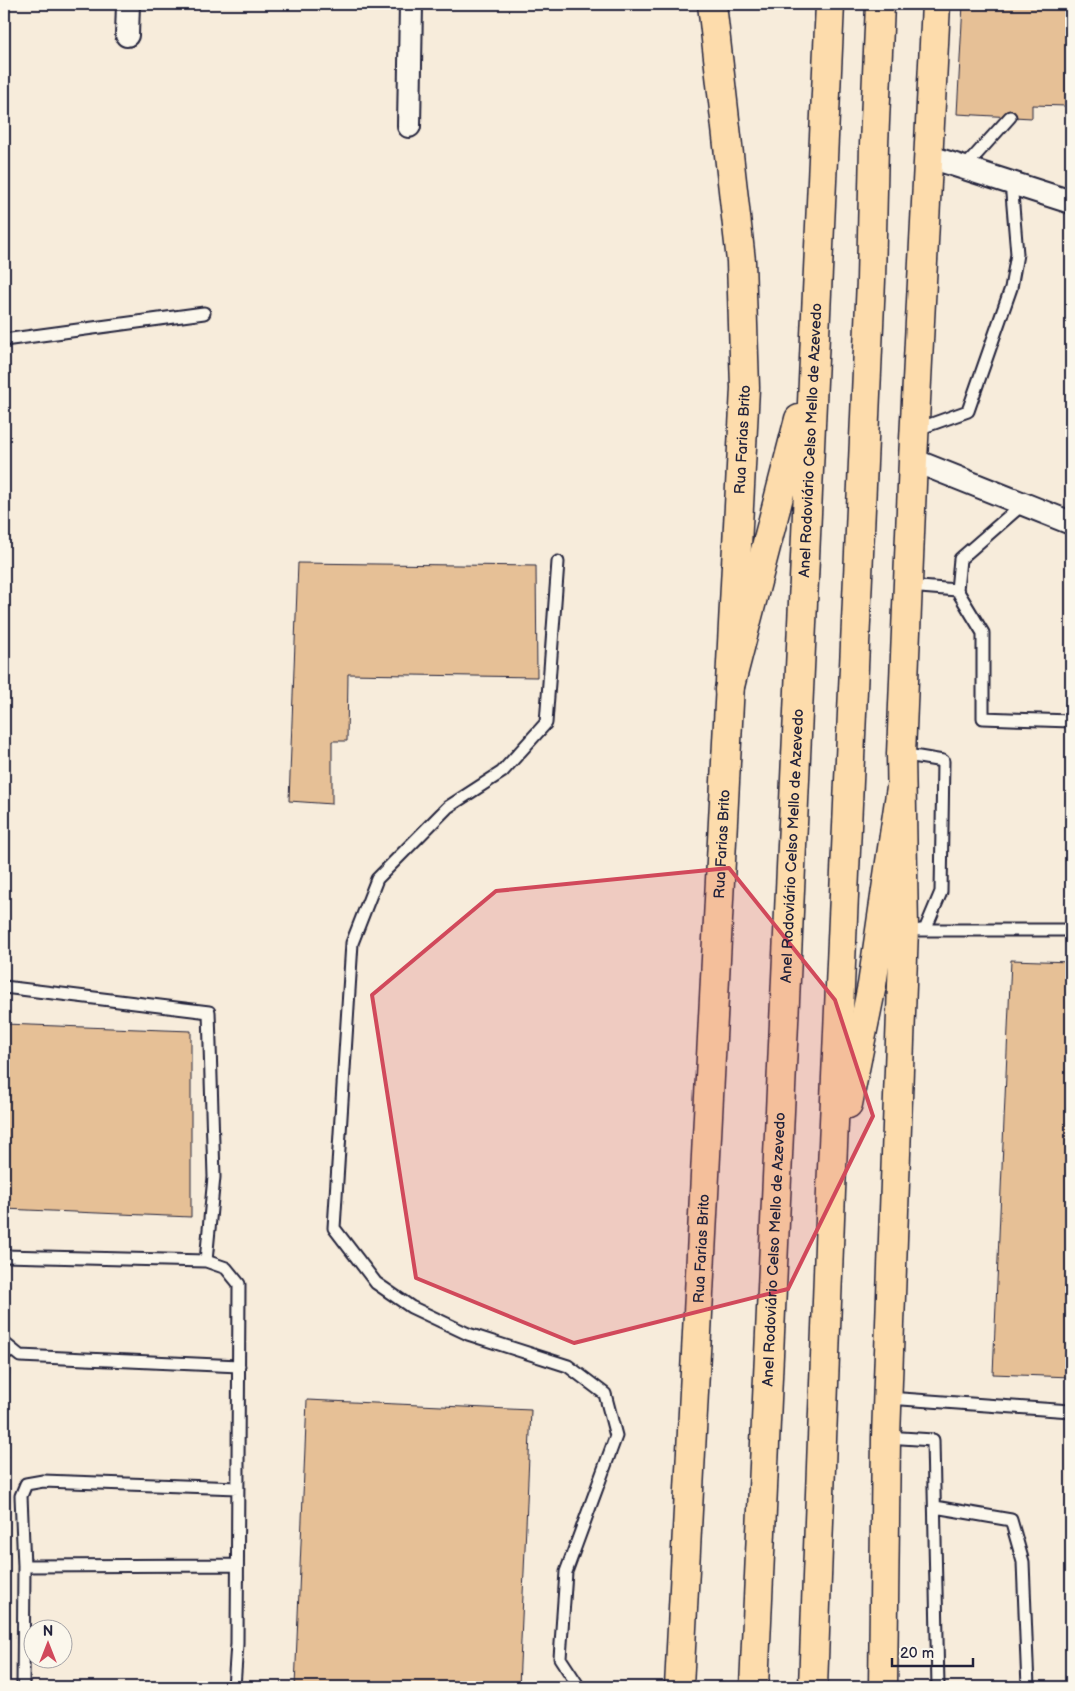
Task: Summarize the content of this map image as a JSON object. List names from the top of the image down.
{
  "streets": {
    "main road": ["Rua Farias Brito", "Anel Rodoviário Celso Mello de Azevedo"]
  },
  "scale_bar": "20 m",
  "north": "top"
}
